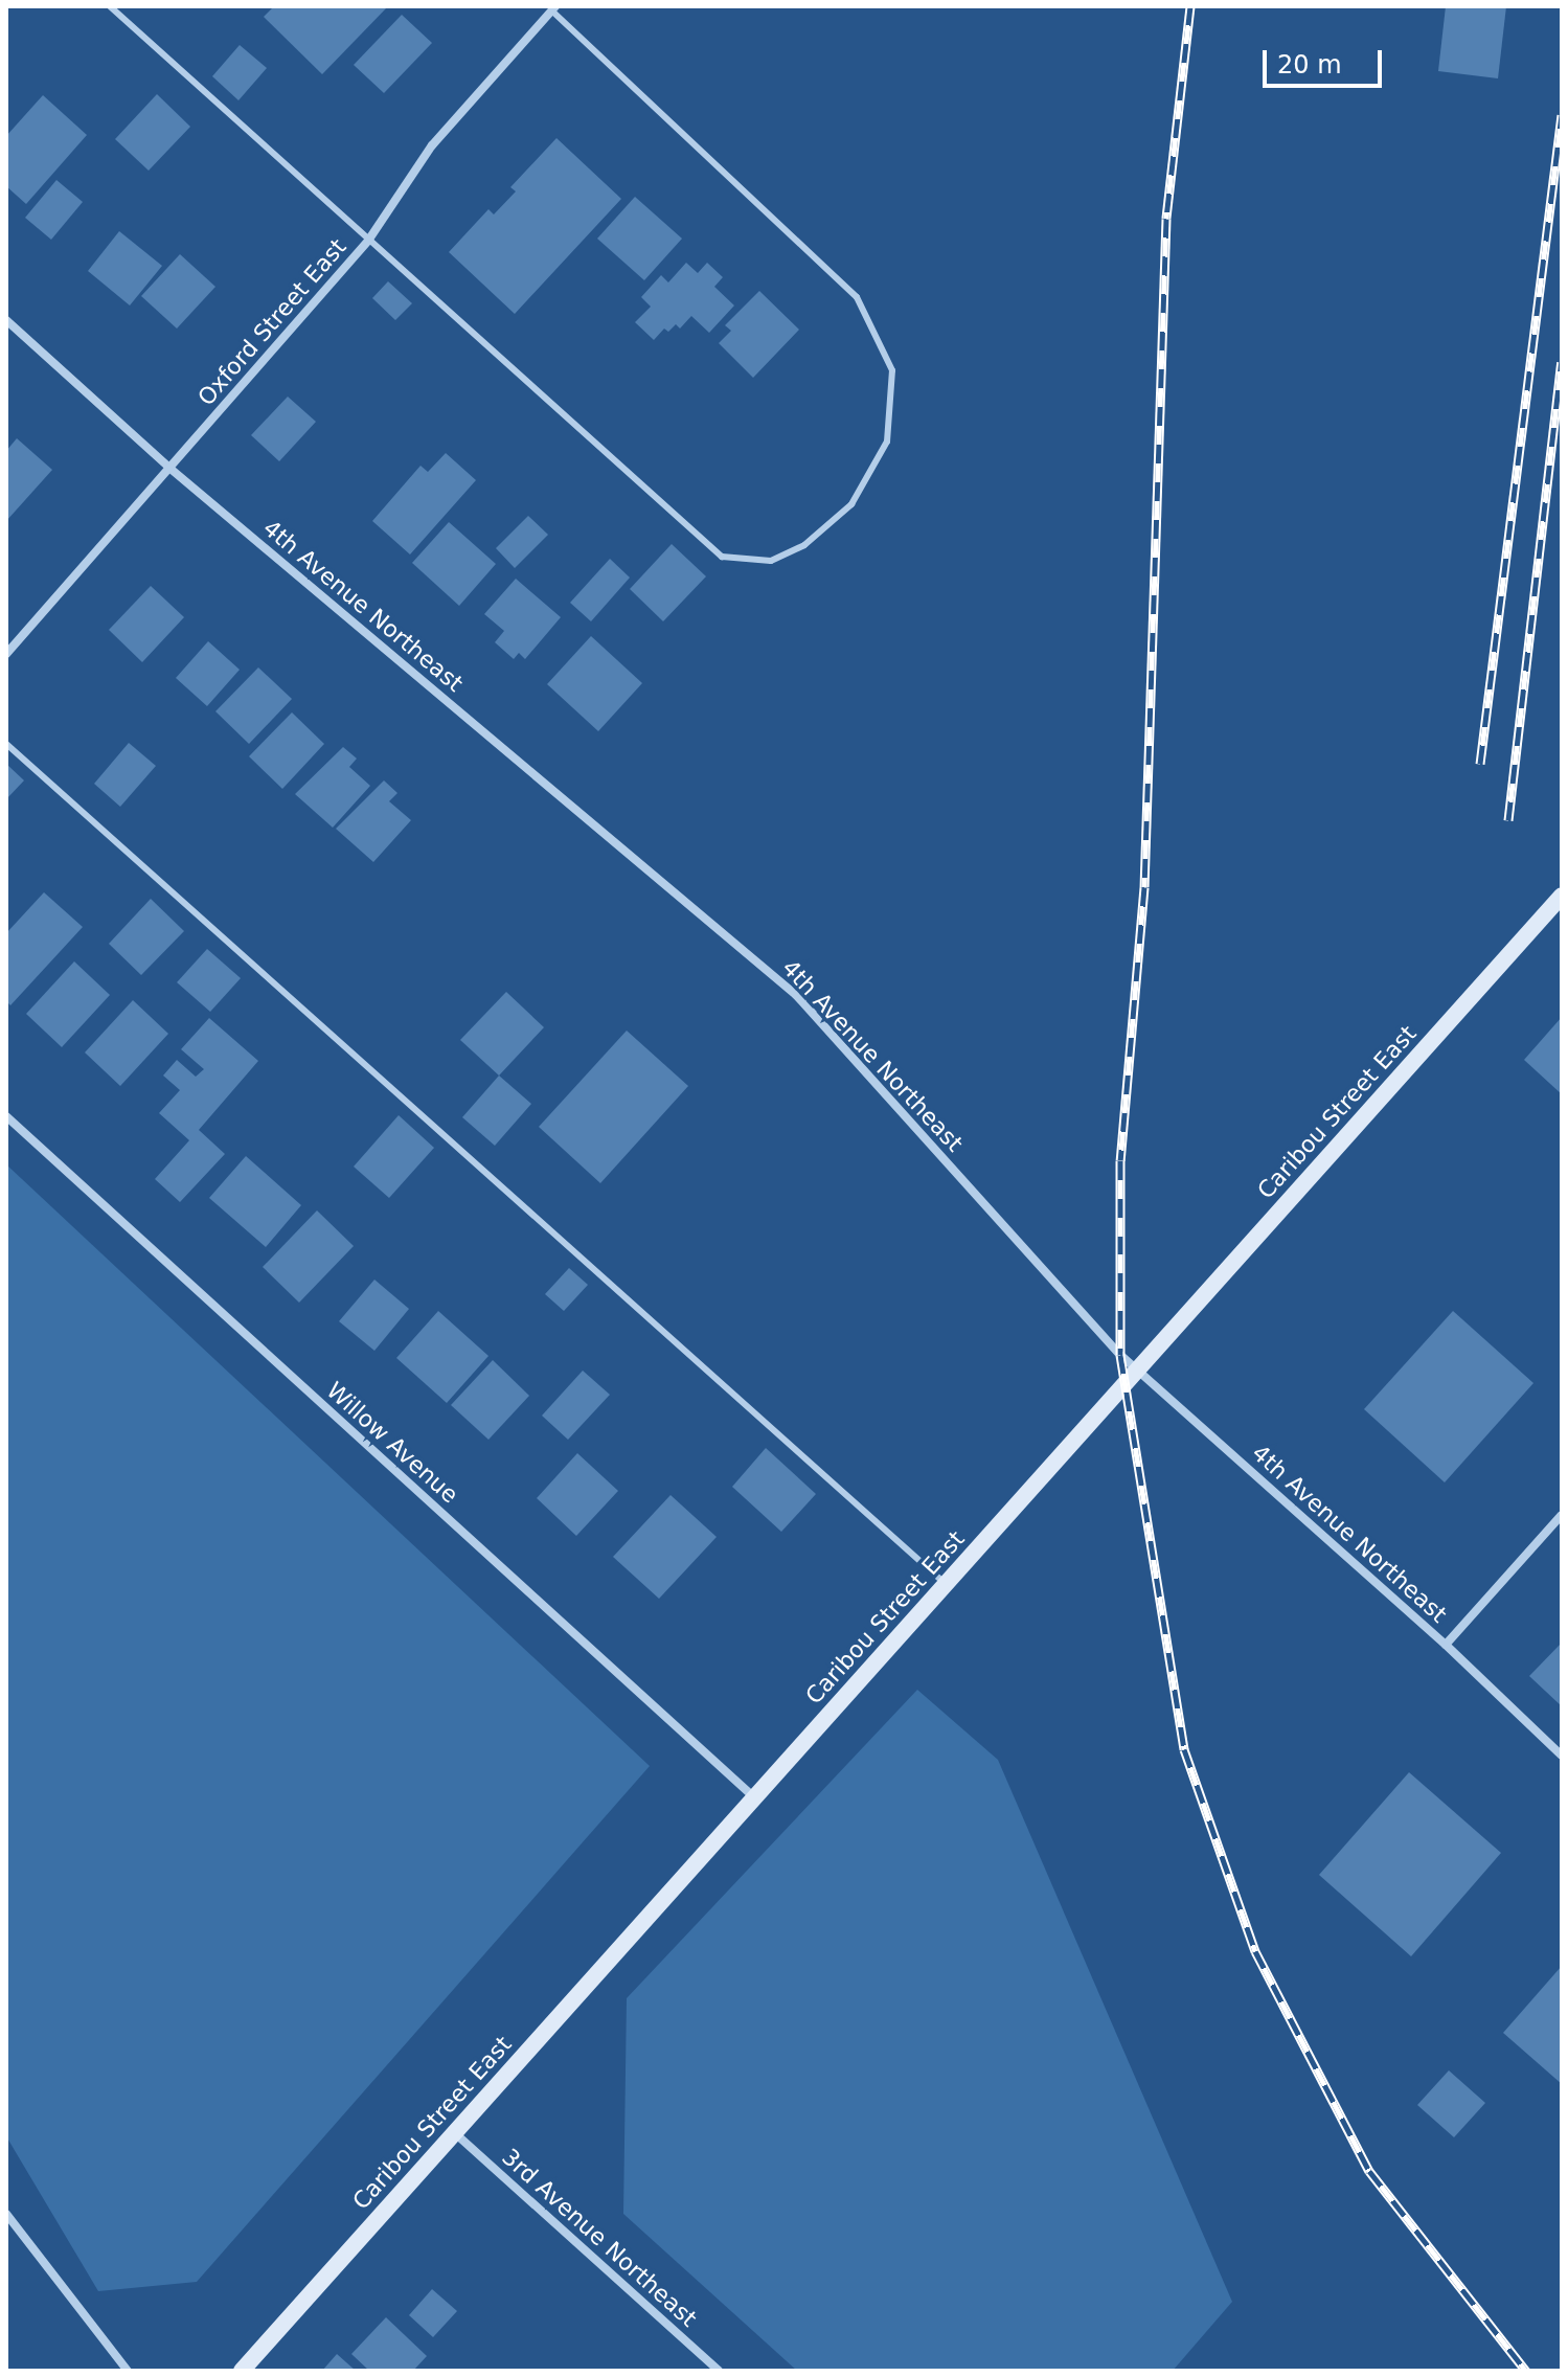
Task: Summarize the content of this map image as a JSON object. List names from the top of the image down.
{
  "streets": {
    "street": [
      "Oxford Street East",
      "4th Avenue Northeast",
      "Caribou Street East",
      "Willow Avenue",
      "3rd Avenue Northeast"
    ]
  },
  "crossings": [
    ["Oxford Street East", "4th Avenue Northeast"],
    ["4th Avenue Northeast", "Caribou Street East"],
    ["Caribou Street East", "Willow Avenue"],
    ["Caribou Street East", "3rd Avenue Northeast"]
  ],
  "scale_bar": "20 m"
}
